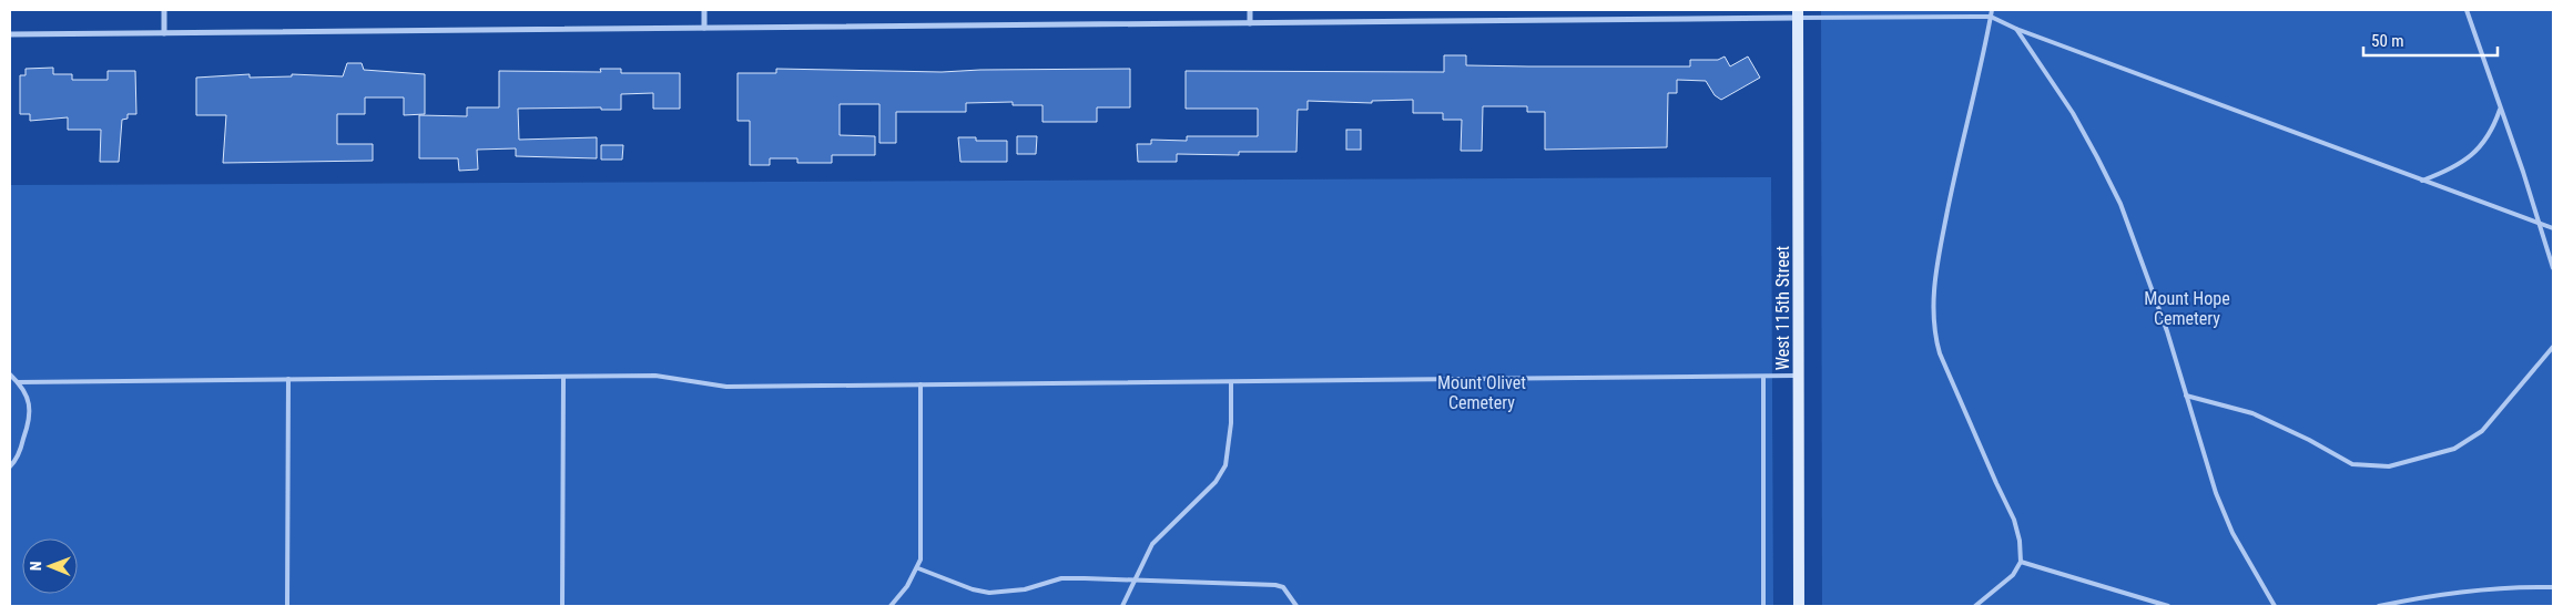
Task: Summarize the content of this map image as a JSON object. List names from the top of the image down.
{
  "streets": {
    "street": ["West 115th Street"]
  },
  "parks": ["Mount Hope Cemetery", "Mount Olivet Cemetery"],
  "scale_bar": "50 m",
  "north": "left"
}
